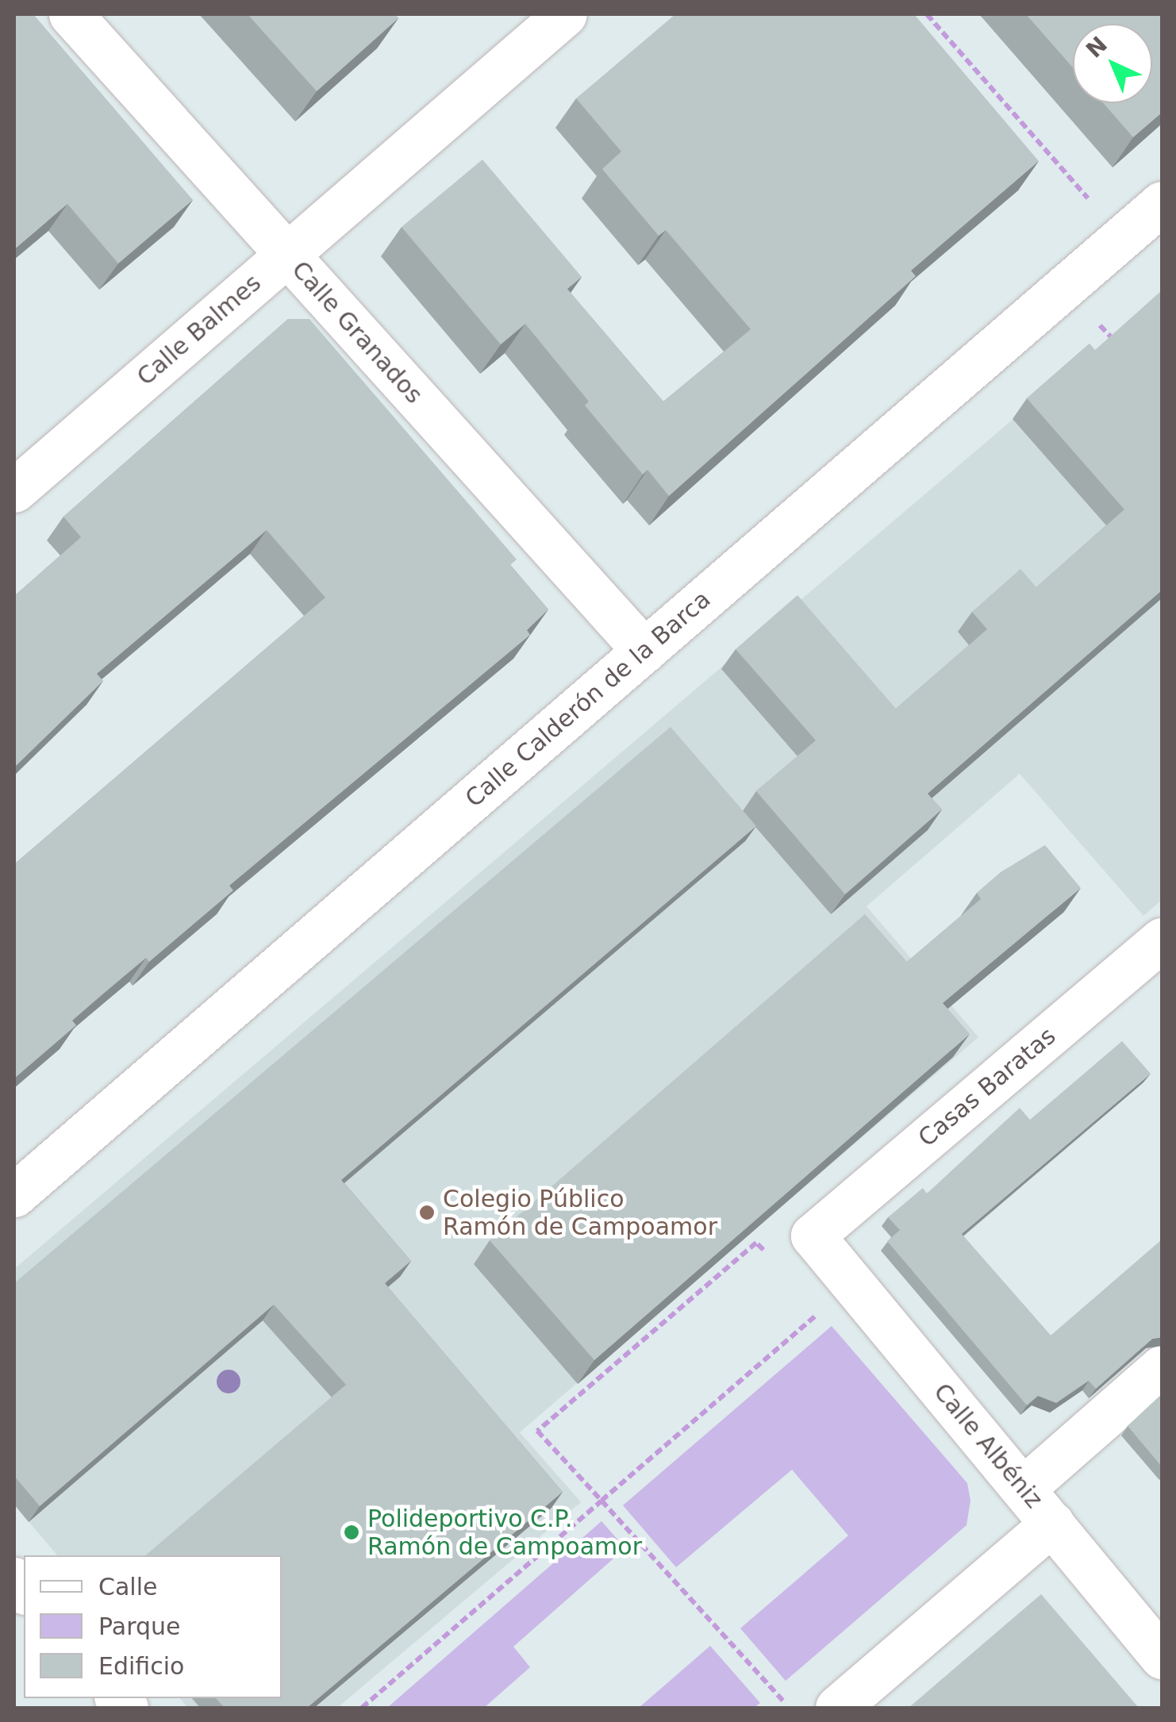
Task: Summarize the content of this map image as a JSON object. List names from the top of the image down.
{
  "streets": {
    "street": [
      "Calle Balmes",
      "Calle Granados",
      "Calle Calderón de la Barca",
      "Casas Baratas",
      "Calle Albéniz"
    ]
  },
  "crossings": [
    ["Calle Balmes", "Calle Granados"],
    ["Calle Granados", "Calle Calderón de la Barca"],
    ["Casas Baratas", "Calle Albéniz"]
  ],
  "places": ["Colegio Público Ramón de Campoamor", "Polideportivo C.P. Ramón de Campoamor"],
  "legend": ["Calle", "Parque", "Edificio"],
  "north": "top left"
}
